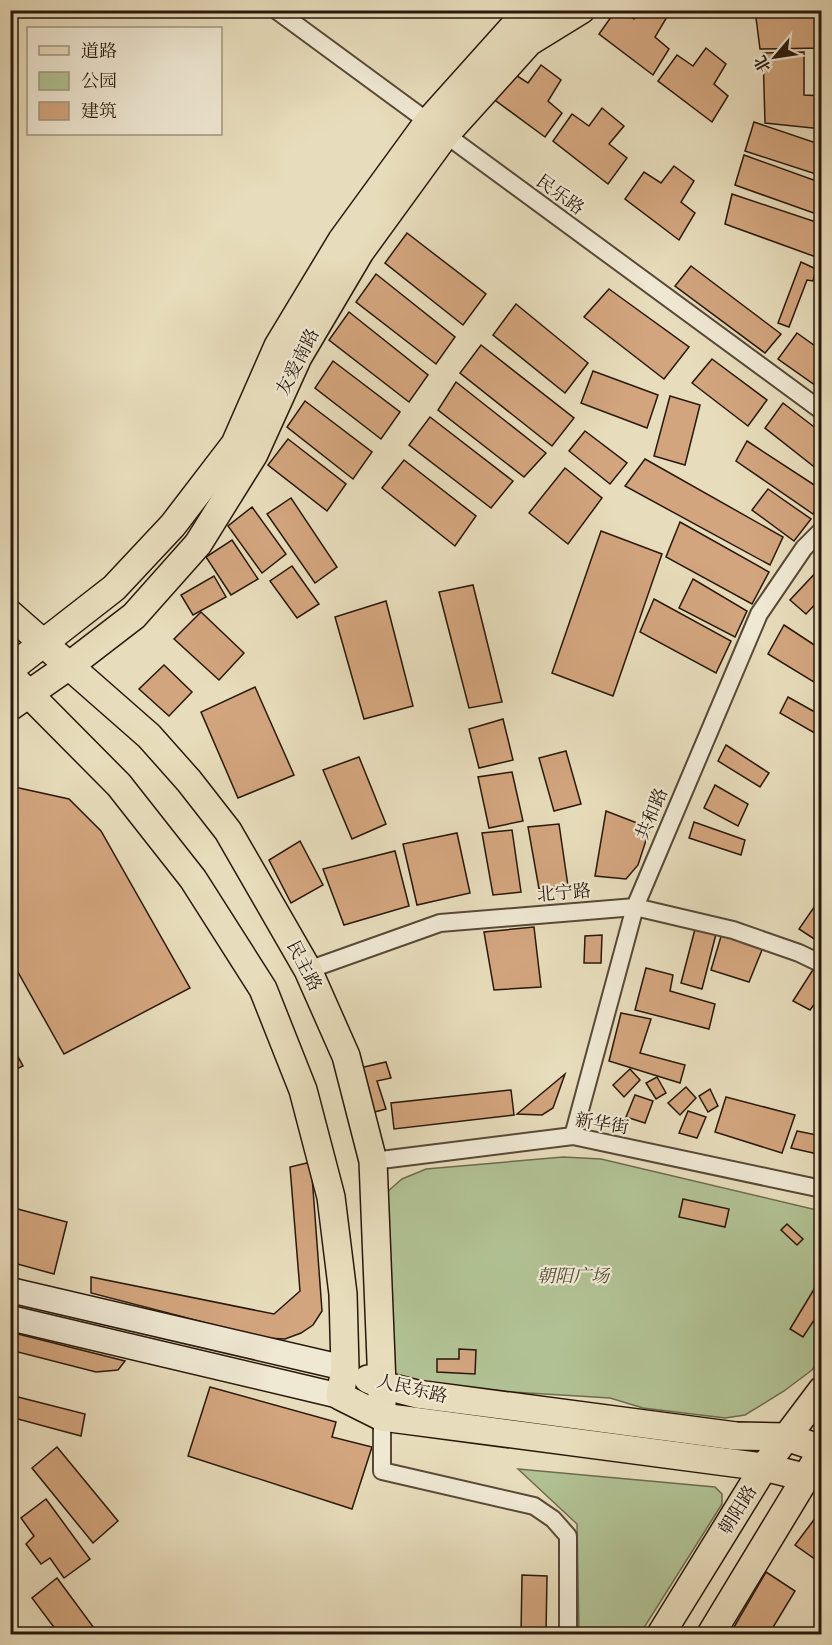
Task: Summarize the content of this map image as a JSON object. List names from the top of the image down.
{
  "streets": {
    "main road": [
      "友爱南路",
      "民主路",
      "人民东路",
      "朝阳路"
    ],
    "street": [
      "民乐路",
      "共和路",
      "北宁路",
      "新华街"
    ]
  },
  "crossings": [
    ["民乐路", "友爱南路"],
    ["友爱南路", "民主路"],
    ["共和路", "北宁路"],
    ["共和路", "新华街"],
    ["北宁路", "民主路"],
    ["民主路", "新华街"],
    ["民主路", "人民东路"],
    ["人民东路", "朝阳路"]
  ],
  "parks": ["朝阳广场"],
  "legend": ["道路", "公园", "建筑"],
  "north": "bottom left"
}
